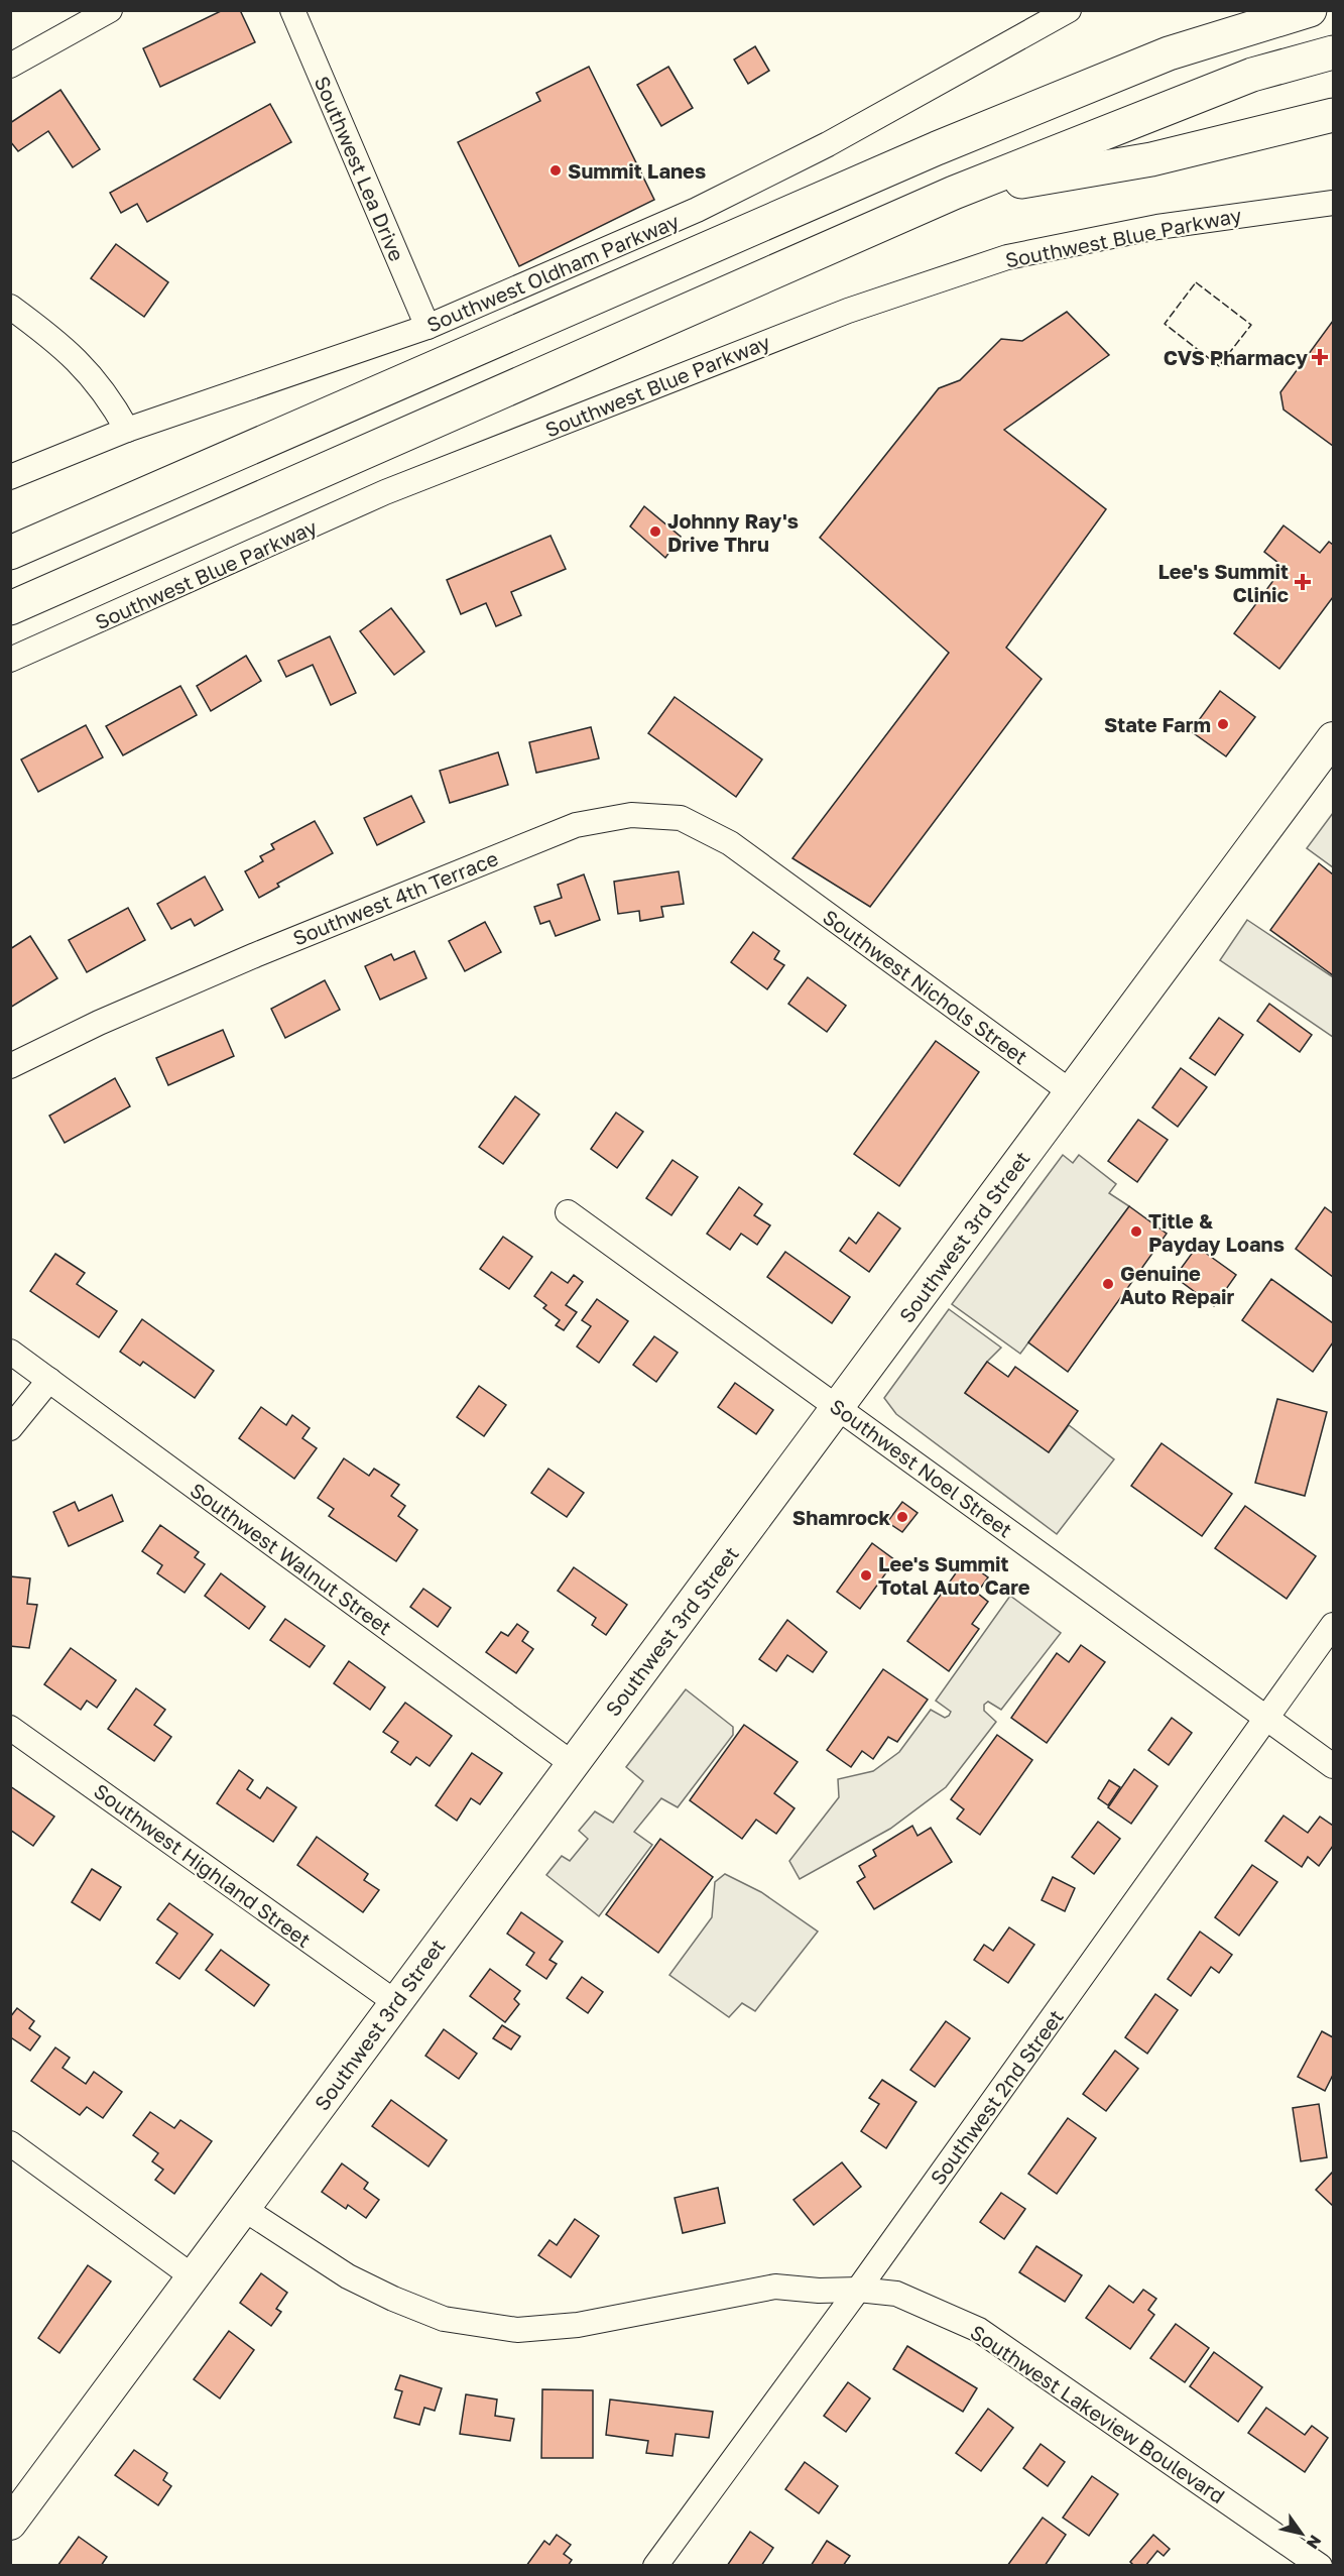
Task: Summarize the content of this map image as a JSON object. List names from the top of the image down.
{
  "streets": {
    "main road": ["Southwest 3rd Street"],
    "street": [
      "Southwest Lea Drive",
      "Southwest Blue Parkway",
      "Southwest Oldham Parkway",
      "Southwest 4th Terrace",
      "Southwest Nichols Street",
      "Southwest Noel Street",
      "Southwest Walnut Street",
      "Southwest Highland Street",
      "Southwest 2nd Street",
      "Southwest Lakeview Boulevard"
    ]
  },
  "crossings": [
    ["Southwest Lea Drive", "Southwest Oldham Parkway"],
    ["Southwest 4th Terrace", "Southwest Nichols Street"],
    ["Southwest Nichols Street", "Southwest 3rd Street"],
    ["Southwest 3rd Street", "Southwest Noel Street"],
    ["Southwest 3rd Street", "Southwest Walnut Street"],
    ["Southwest 3rd Street", "Southwest Highland Street"],
    ["Southwest 3rd Street", "Southwest Lakeview Boulevard"],
    ["Southwest Noel Street", "Southwest 2nd Street"],
    ["Southwest 2nd Street", "Southwest Lakeview Boulevard"]
  ],
  "places": {
    "other": [
      "Summit Lanes",
      "Johnny Ray's Drive Thru",
      "State Farm",
      "Title & Payday Loans",
      "Genuine Auto Repair",
      "Shamrock",
      "Lee's Summit Total Auto Care"
    ],
    "health": ["CVS Pharmacy", "Lee's Summit Clinic"]
  },
  "north": "bottom right"
}
